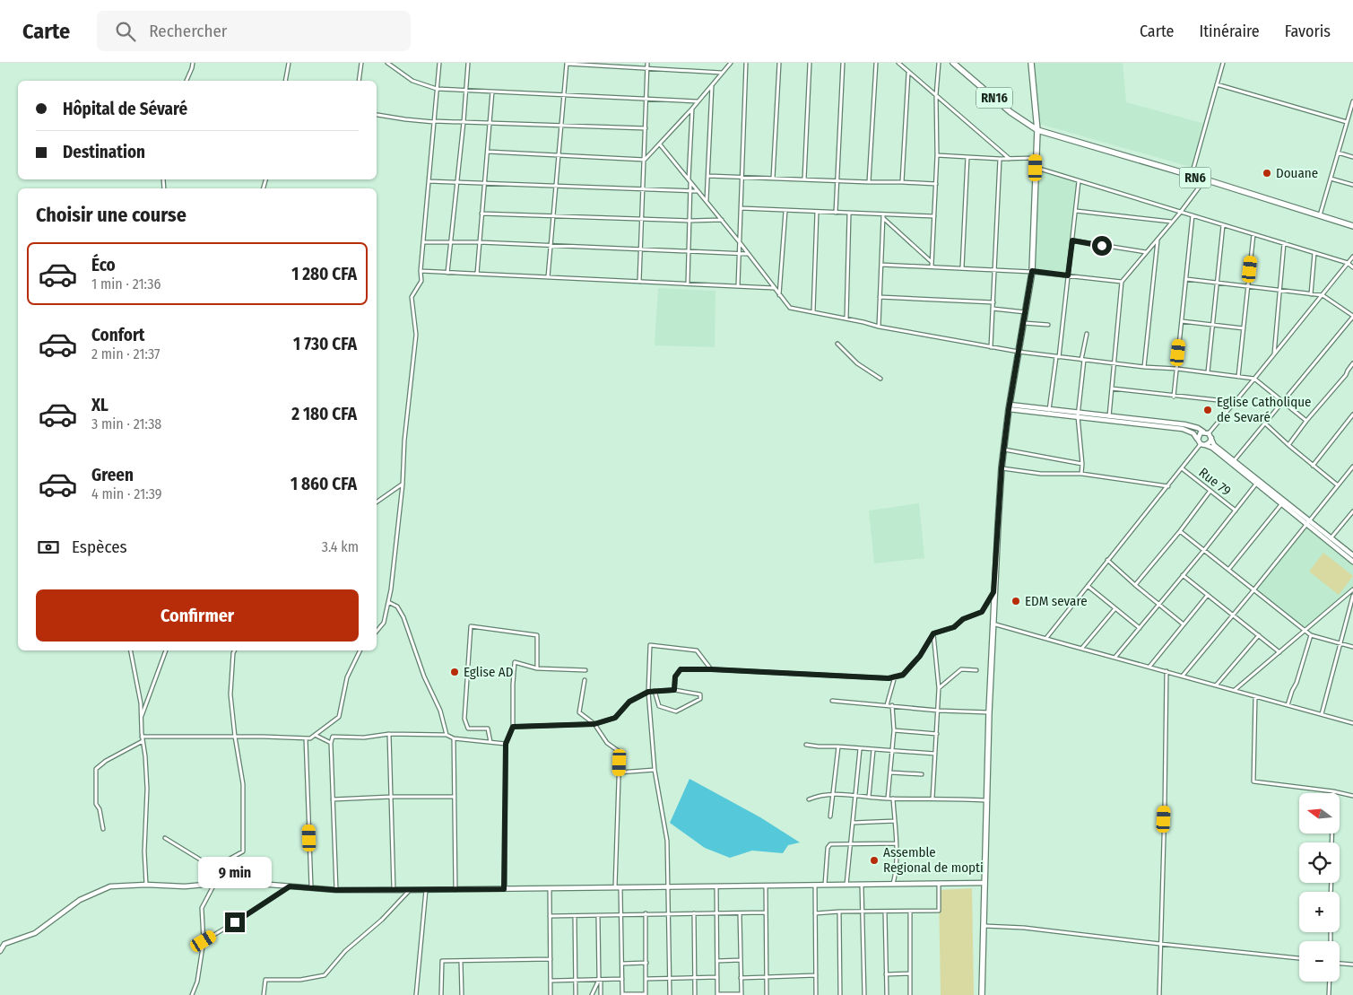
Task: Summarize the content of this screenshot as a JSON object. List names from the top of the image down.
{
  "streets": {
    "main road": ["RN16", "RN6"],
    "street": ["Rue 79"]
  },
  "crossings": [
    ["RN16", "RN6"]
  ],
  "places": [
    "Douane",
    "Eglise Catholique de Sevaré",
    "EDM sevare",
    "Eglise AD",
    "Assemble Regional de mopti"
  ],
  "north": "left",
  "page": {
    "header": "Carte",
    "search": "Rechercher",
    "nav": ["Carte", "Itinéraire", "Favoris"],
    "banner": ["Hôpital de Sévaré", "Destination"],
    "heading": "Choisir une course",
    "list": [
      {
        "name": "Éco",
        "note": "1 min · 21:36",
        "value": "1 280 CFA"
      },
      {
        "name": "Confort",
        "note": "2 min · 21:37",
        "value": "1 730 CFA"
      },
      {
        "name": "XL",
        "note": "3 min · 21:38",
        "value": "2 180 CFA"
      },
      {
        "name": "Green",
        "note": "4 min · 21:39",
        "value": "1 860 CFA"
      }
    ],
    "pay": ["Espèces", "3.4 km"],
    "buttons": "Confirmer",
    "map_buttons": ["+", "−"],
    "bubble": "9 min"
  }
}
